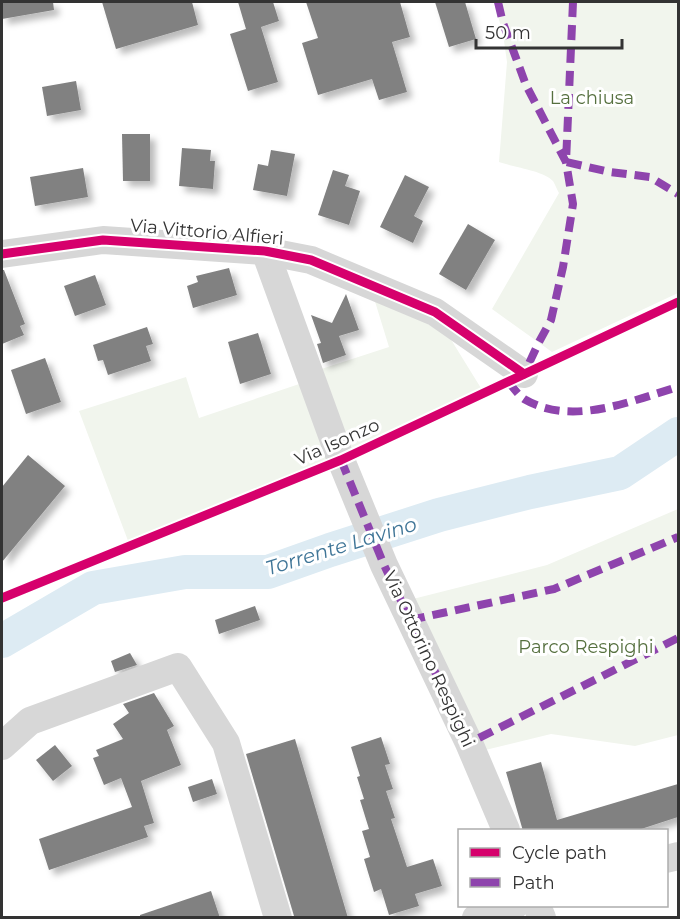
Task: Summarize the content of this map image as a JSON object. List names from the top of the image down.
{
  "streets": {
    "street": ["Via Vittorio Alfieri", "Via Ottorino Respighi"],
    "cycle path": ["Via Isonzo"]
  },
  "crossings": [
    ["Via Vittorio Alfieri", "Via Ottorino Respighi"]
  ],
  "water": ["Torrente Lavino"],
  "parks": ["La chiusa", "Parco Respighi"],
  "legend": ["Cycle path", "Path"],
  "scale_bar": "50 m"
}
